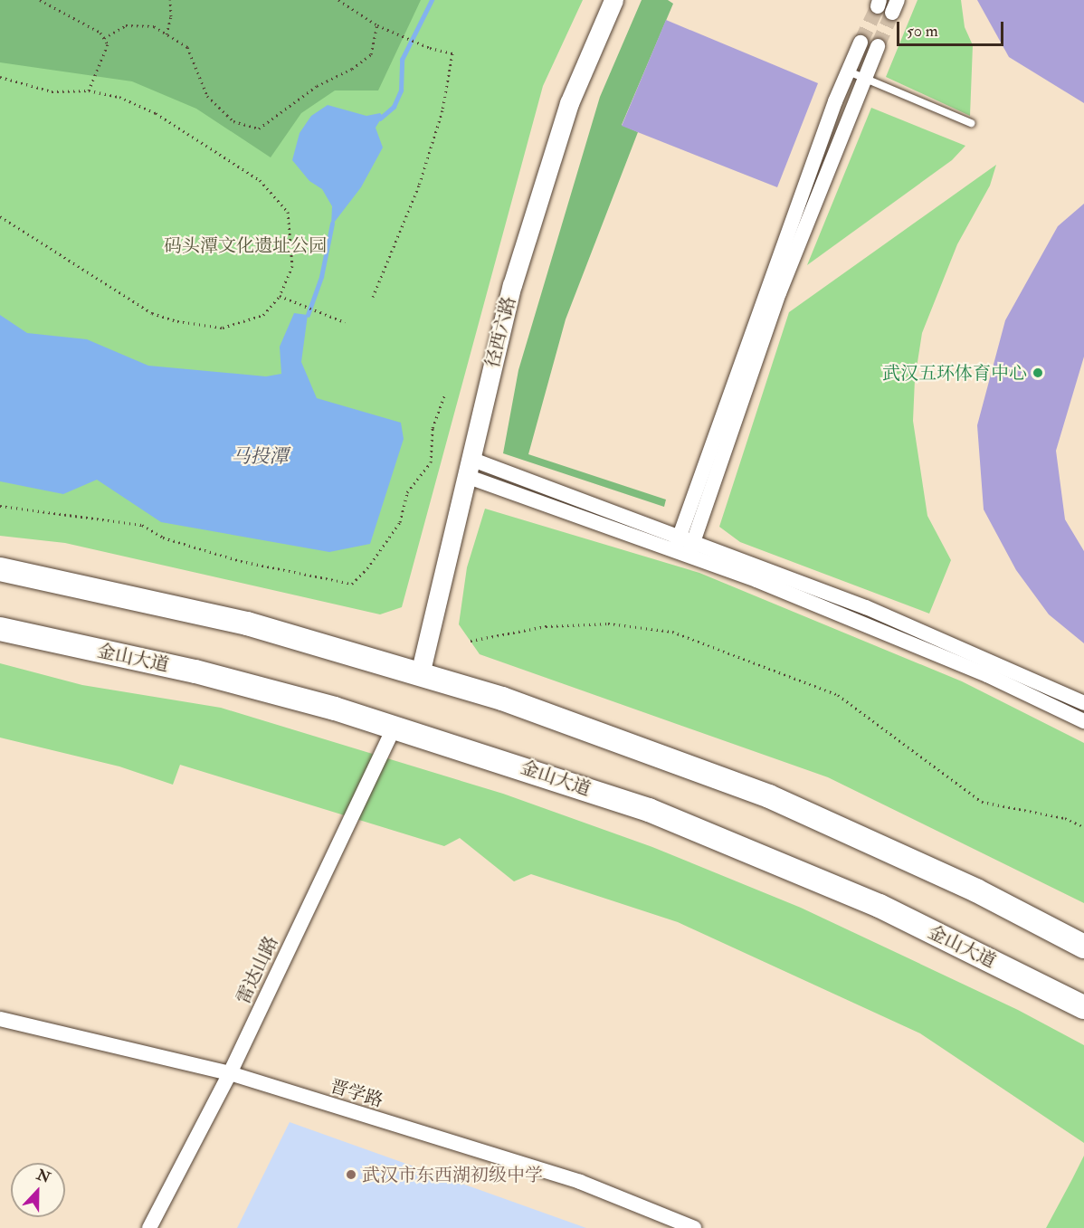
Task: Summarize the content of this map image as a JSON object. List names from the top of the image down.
{
  "streets": {
    "main road": ["金山大道"],
    "street": ["径西六路", "雷达山路", "晋学路"]
  },
  "crossings": [
    ["金山大道", "雷达山路"],
    ["雷达山路", "晋学路"]
  ],
  "water": ["马投潭"],
  "parks": ["码头潭文化遗址公园"],
  "places": ["武汉五环体育中心", "武汉市东西湖初级中学"],
  "scale_bar": "50 m",
  "north": "top"
}
